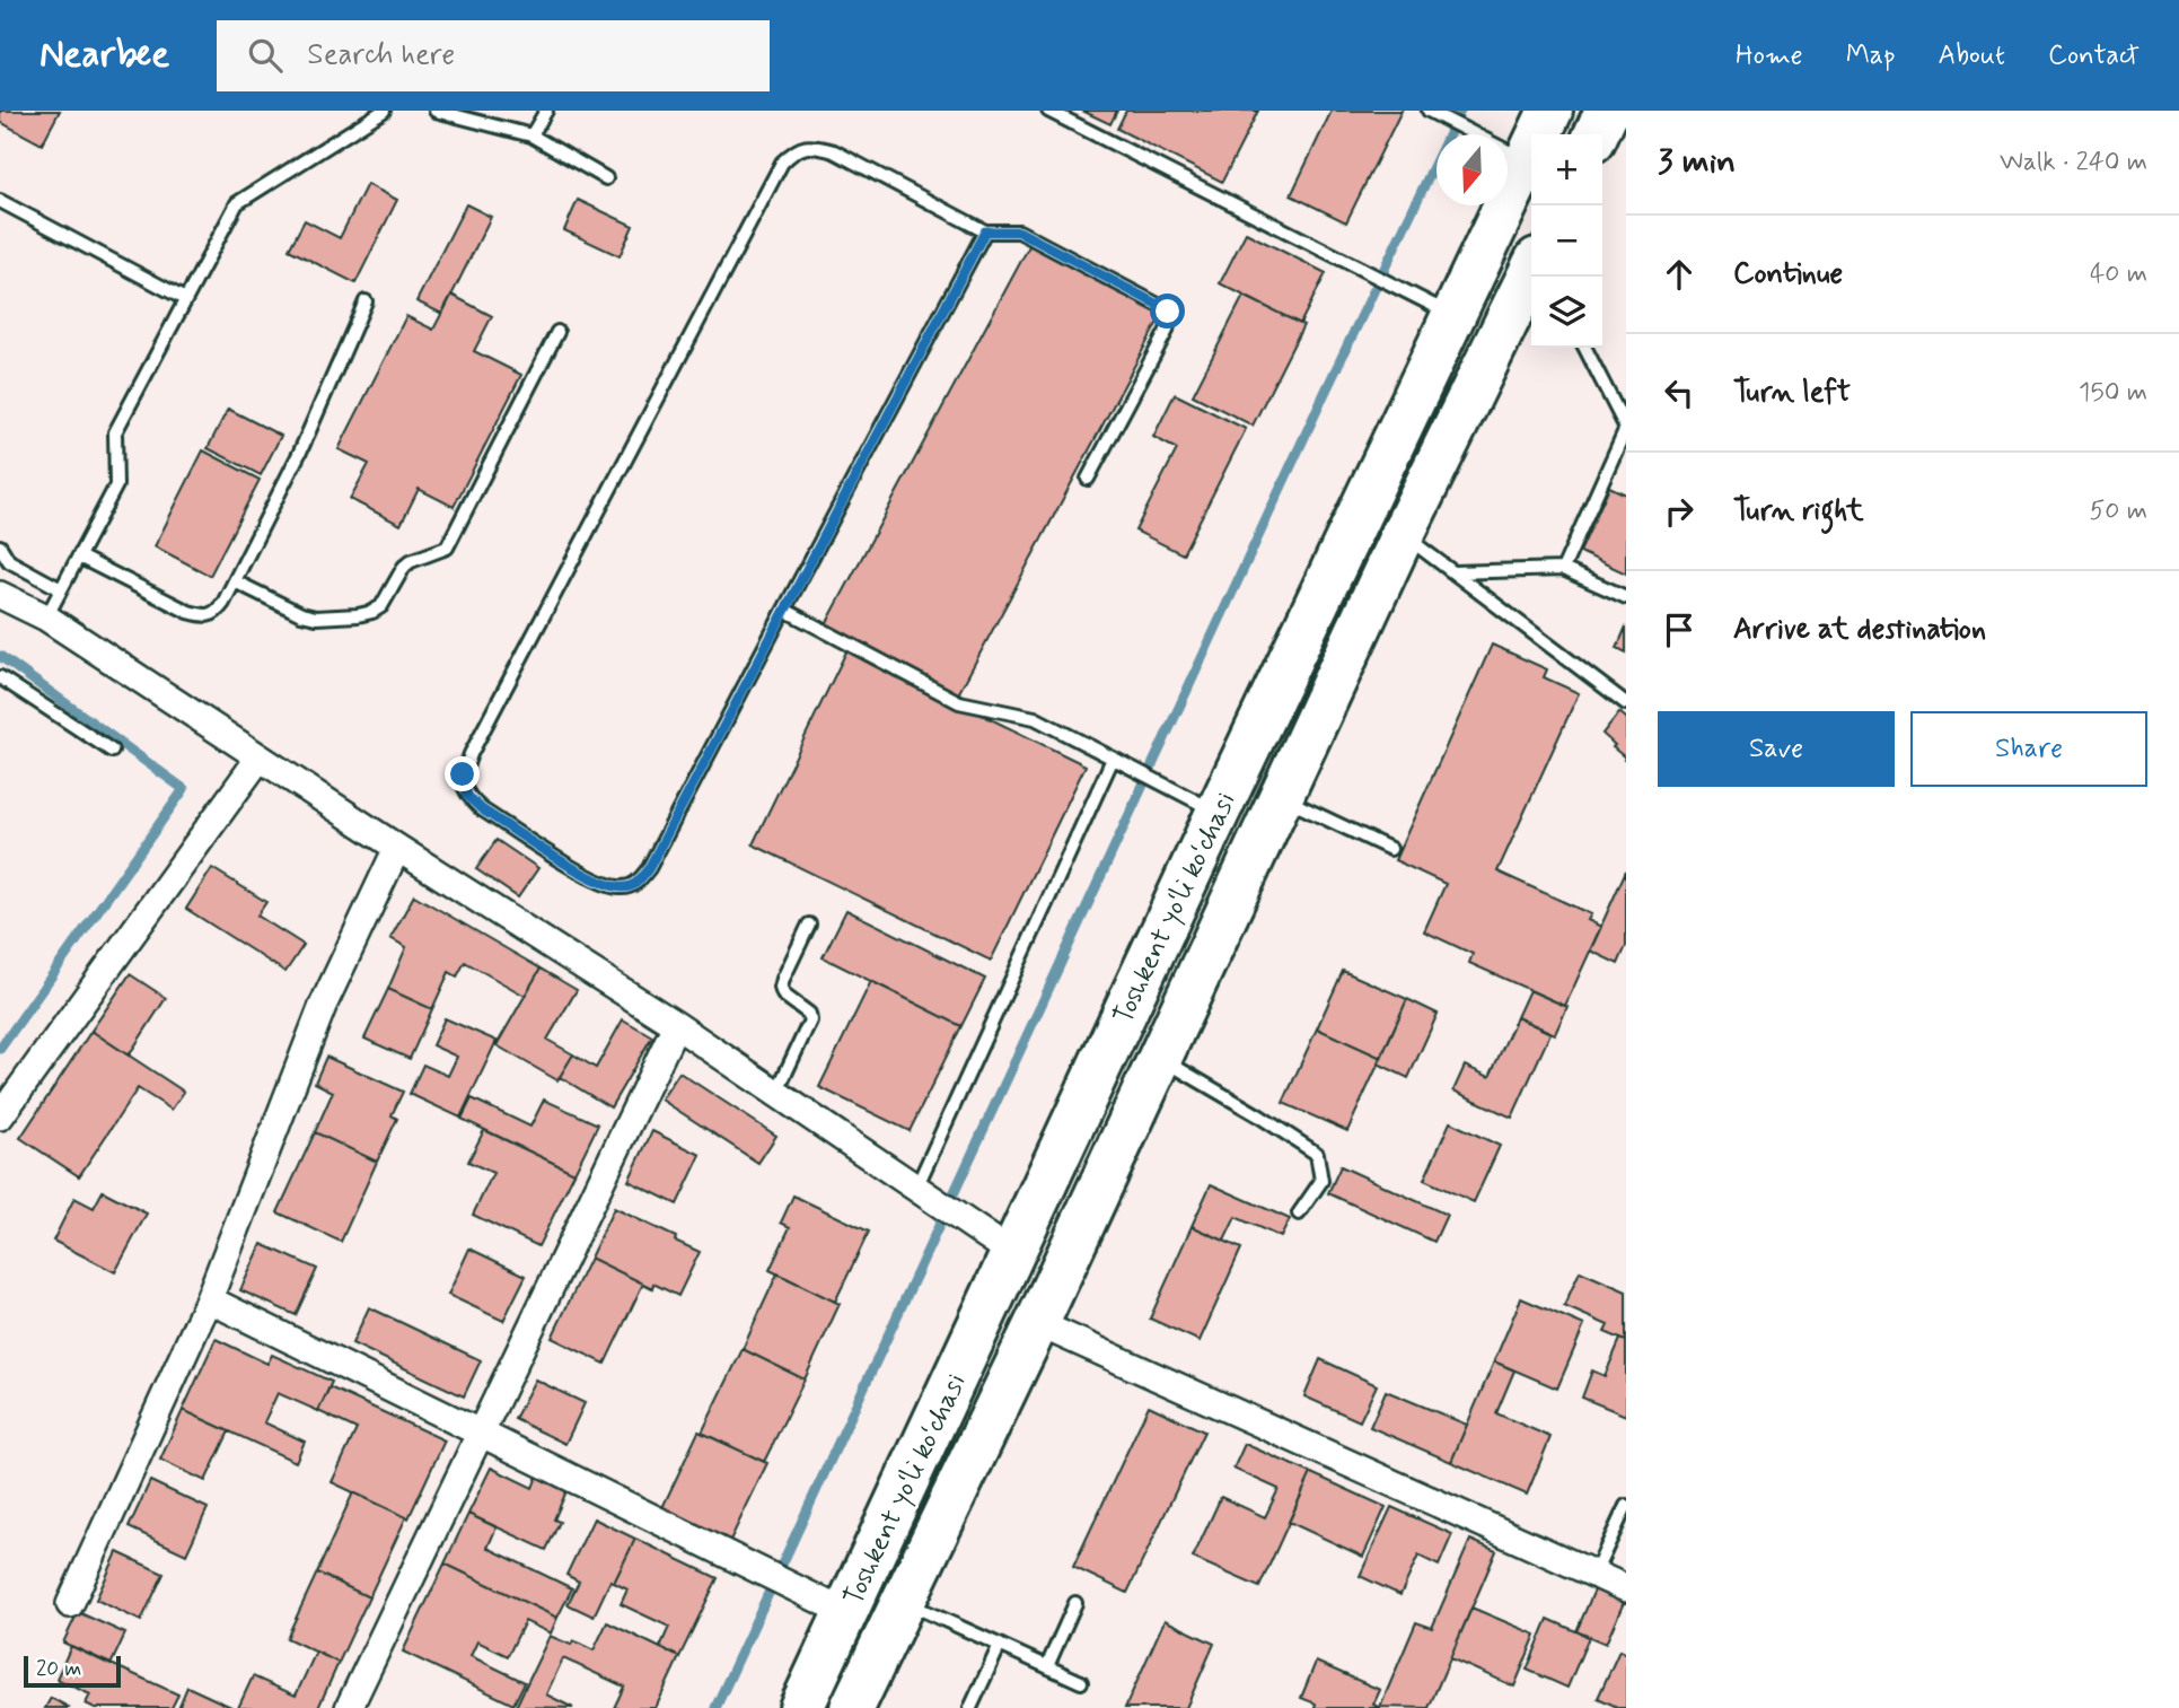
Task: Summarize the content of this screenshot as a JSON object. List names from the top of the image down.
{
  "streets": {
    "highway": ["Toshkent yo‘li ko‘chasi"]
  },
  "scale_bar": "20 m",
  "north": "bottom",
  "page": {
    "header": "Nearbee",
    "search": "Search here",
    "nav": [
      "Home",
      "Map",
      "About",
      "Contact"
    ],
    "heading": ["3 min", "Walk · 240 m"],
    "map_buttons": ["+", "−"],
    "list": [
      ["Continue", "40 m"],
      ["Turn left", "150 m"],
      ["Turn right", "50 m"],
      "Arrive at destination"
    ],
    "buttons": ["Save", "Share"],
    "scale": "20 m"
  }
}
